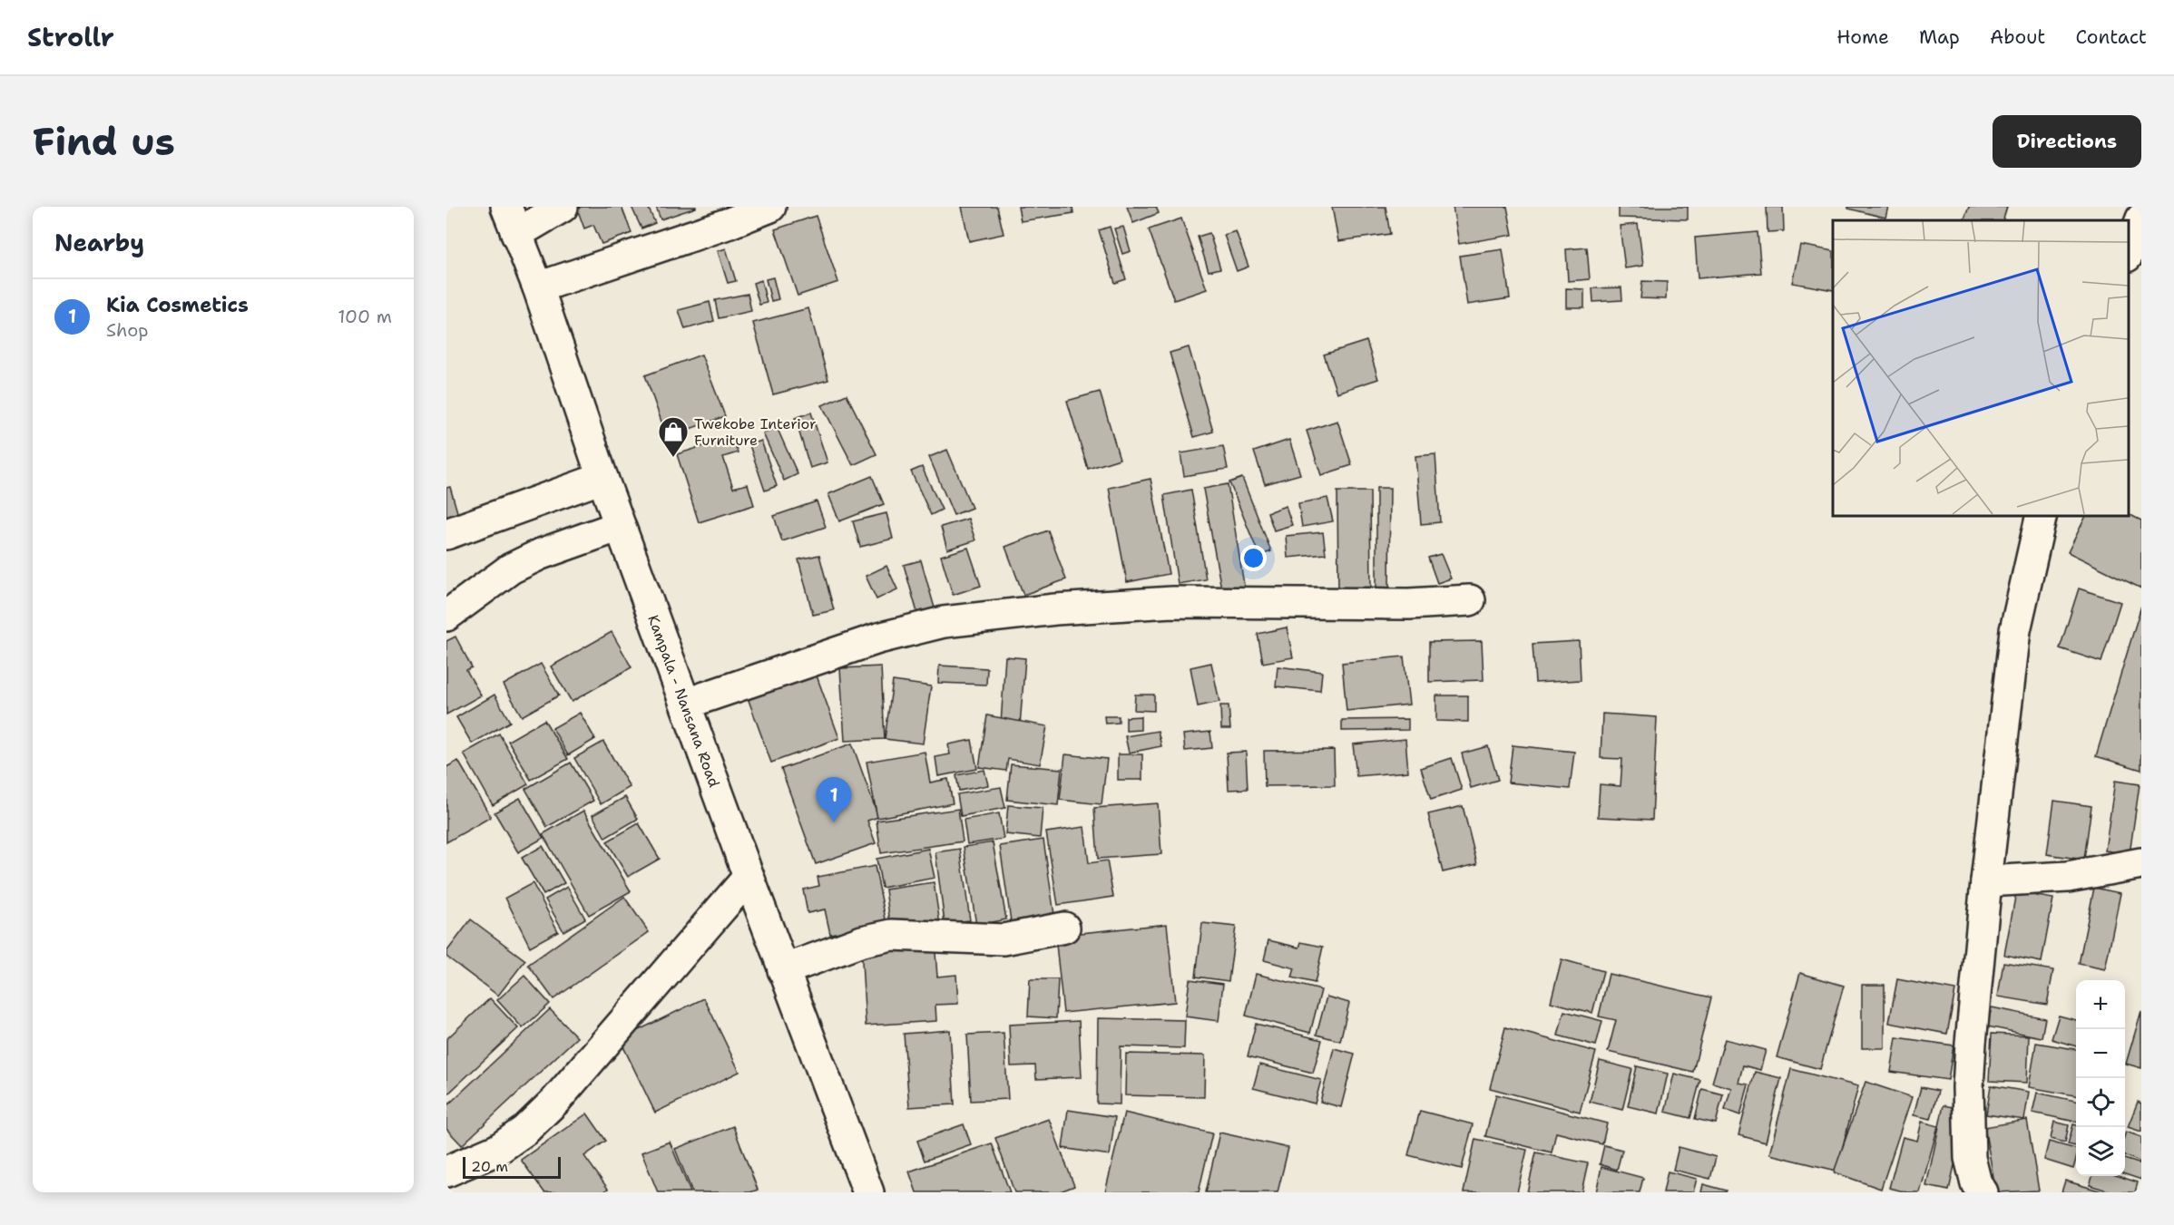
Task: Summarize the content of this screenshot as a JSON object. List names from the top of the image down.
{
  "streets": {
    "street": ["Kampala - Nansana Road"]
  },
  "places": {
    "shop": ["Twekobe Interior Furniture"]
  },
  "scale_bar": "20 m",
  "page": {
    "header": "Strollr",
    "nav": [
      "Home",
      "Map",
      "About",
      "Contact"
    ],
    "buttons": "Directions",
    "title": "Find us",
    "heading": "Nearby",
    "list": [
      {
        "mark": "1",
        "name": "Kia Cosmetics",
        "note": "Shop",
        "value": "100 m"
      }
    ],
    "pins": "1",
    "map_buttons": ["+", "−"],
    "scale": "20 m"
  }
}
